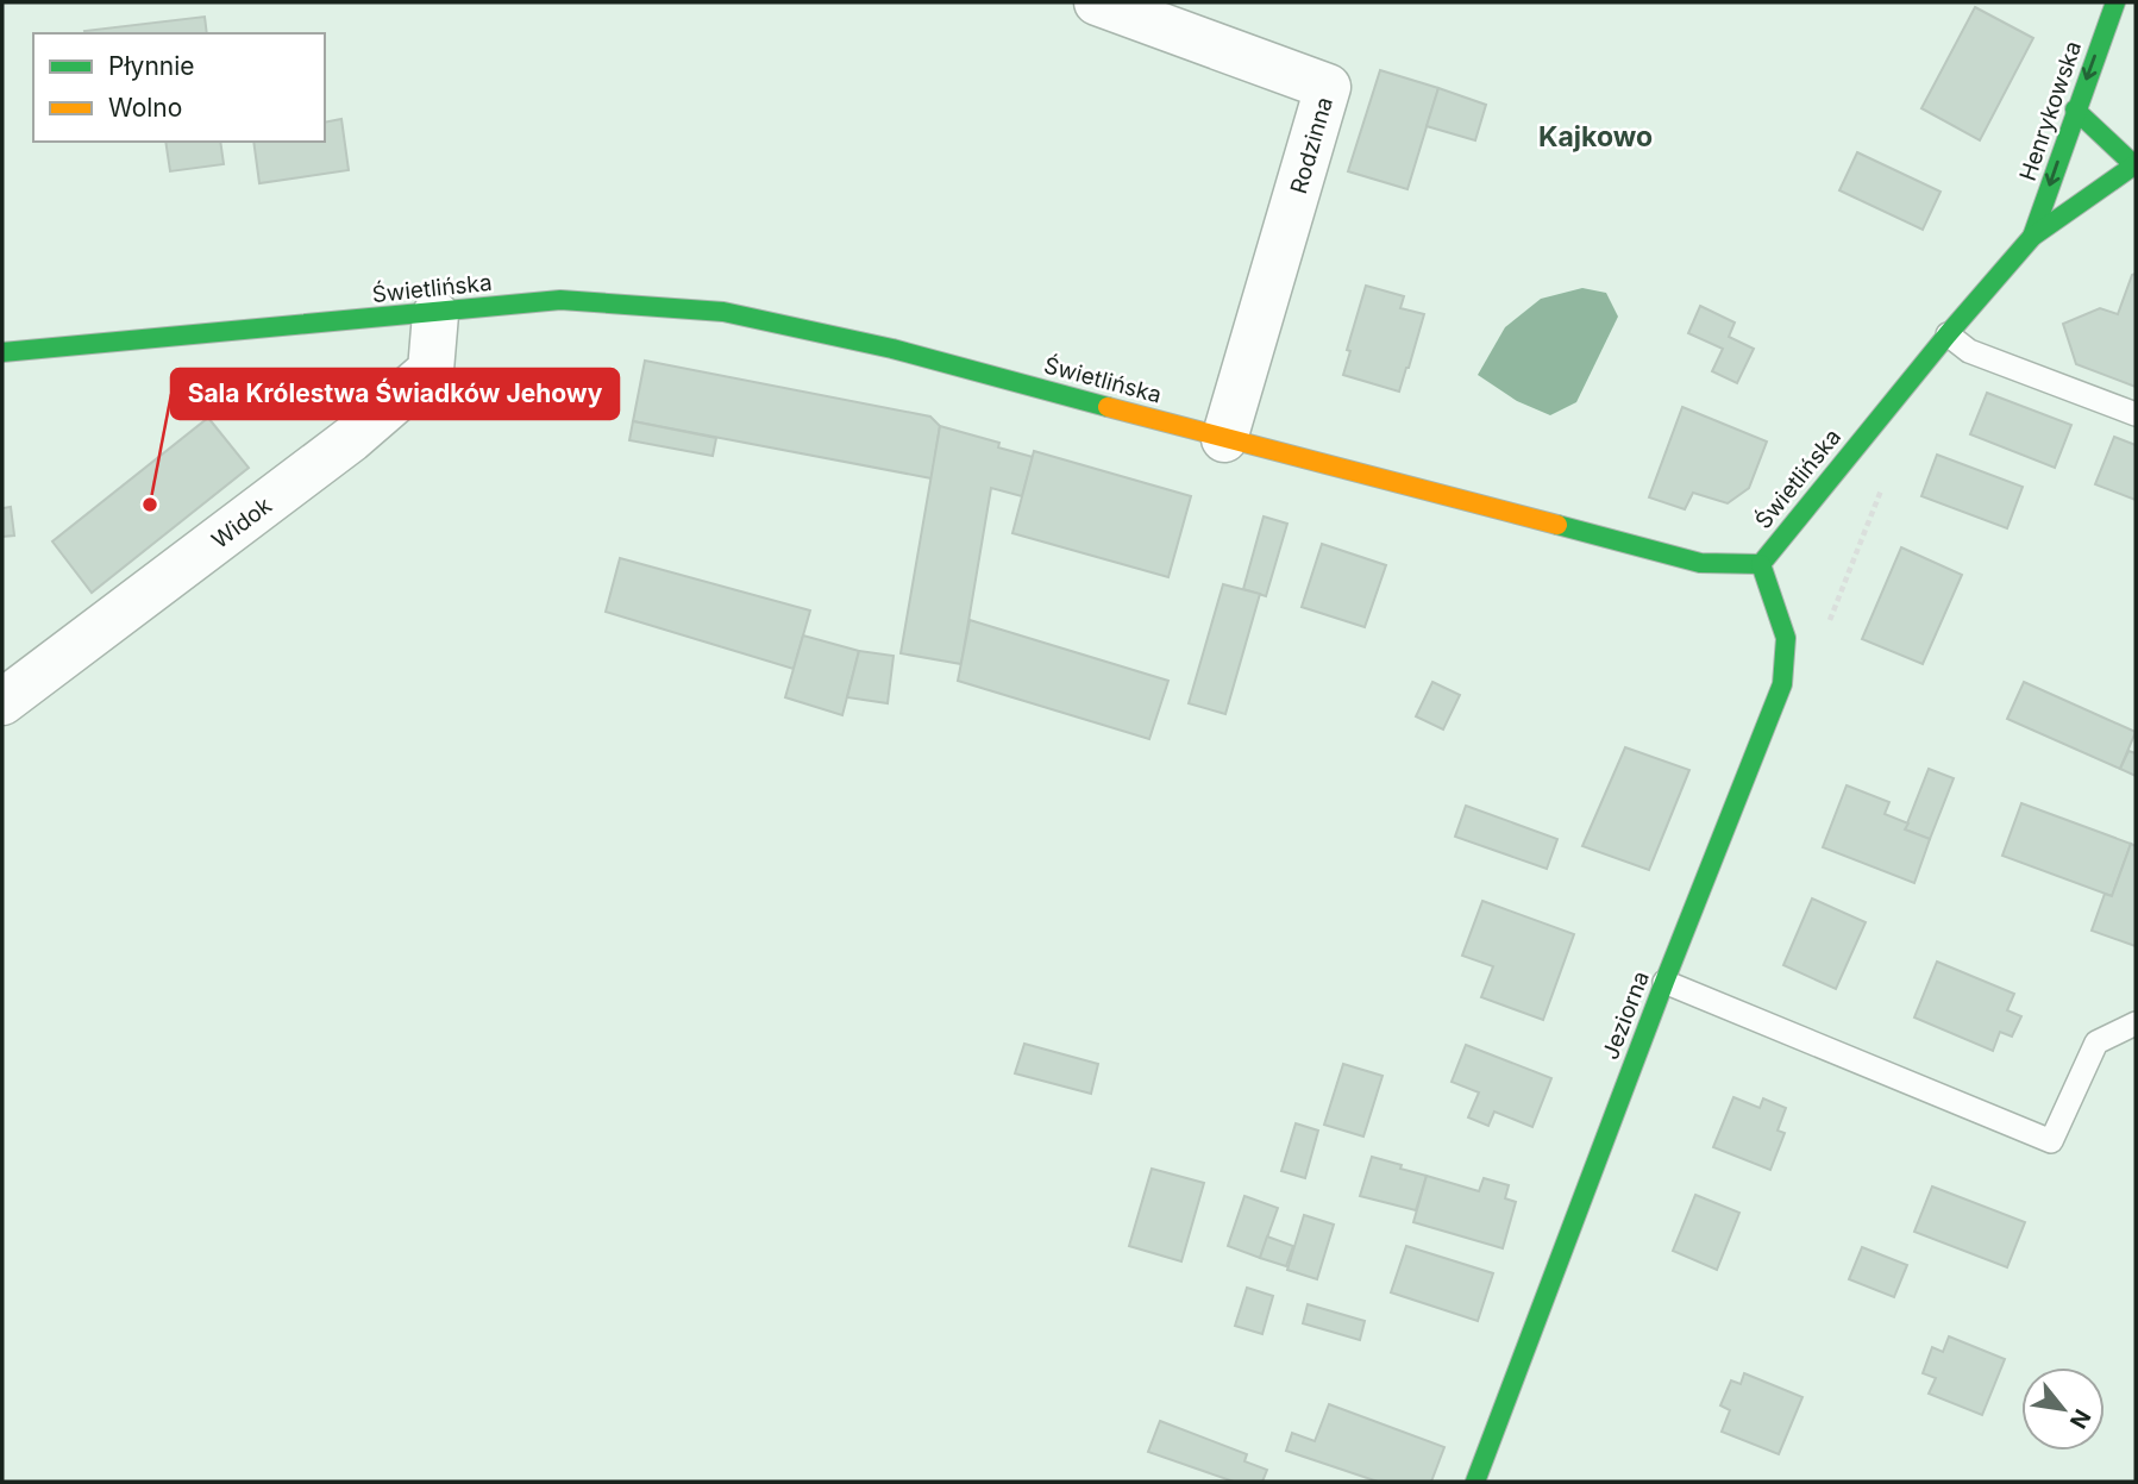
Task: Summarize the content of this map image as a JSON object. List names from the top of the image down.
{
  "streets": {
    "street": [
      "Henrykowska",
      "Rodzinna",
      "Świetlińska",
      "Widok",
      "Jeziorna"
    ]
  },
  "crossings": [
    ["Henrykowska", "Świetlińska"],
    ["Rodzinna", "Świetlińska"],
    ["Świetlińska", "Widok"],
    ["Świetlińska", "Jeziorna"]
  ],
  "one_way": ["Henrykowska"],
  "districts": ["Kajkowo"],
  "places": ["Sala Królestwa Świadków Jehowy"],
  "legend": ["Płynnie", "Wolno"],
  "north": "bottom right"
}
